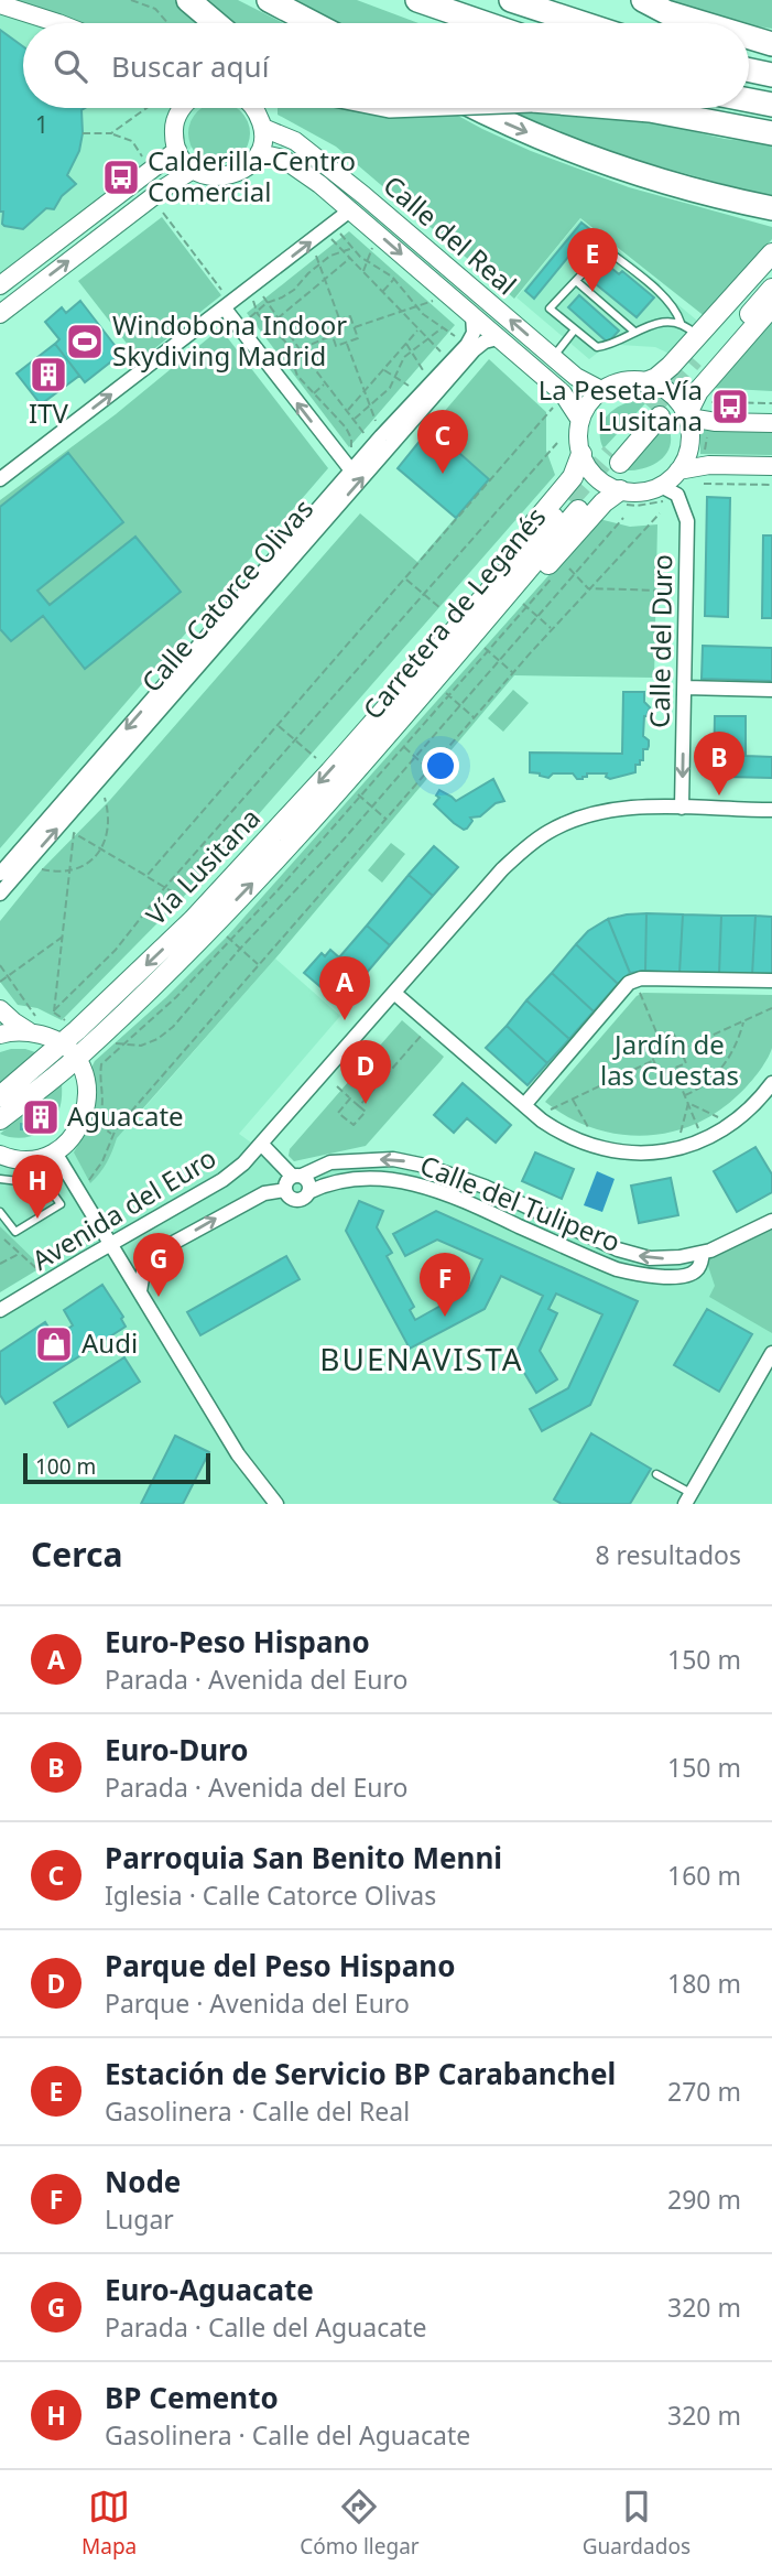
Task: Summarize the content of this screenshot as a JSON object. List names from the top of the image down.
{
  "streets": {
    "main road": ["Carretera de Leganés", "Vía Lusitana"],
    "street": [
      "Calle del Real",
      "Calle Catorce Olivas",
      "Calle del Duro",
      "Calle del Tulipero",
      "Avenida del Euro"
    ]
  },
  "crossings": [
    ["Calle del Real", "Calle Catorce Olivas"],
    ["Calle del Real", "Calle del Duro"],
    ["Carretera de Leganés", "Vía Lusitana"],
    ["Calle del Duro", "Avenida del Euro"]
  ],
  "one_way": ["Calle del Duro"],
  "districts": ["BUENAVISTA"],
  "parks": ["Jardín de las Cuestas"],
  "places": {
    "bus stop": ["Calderilla-Centro Comercial", "La Peseta-Vía Lusitana"],
    "sports": ["Windobona Indoor Skydiving Madrid"],
    "building": ["ITV", "Aguacate"],
    "shop": ["Audi"]
  },
  "house_numbers": ["1"],
  "scale_bar": "100 m",
  "page": {
    "search": "Buscar aquí",
    "pins": [
      "E",
      "C",
      "B",
      "A",
      "D",
      "H",
      "G",
      "F"
    ],
    "scale": "100 m",
    "heading": ["Cerca", "8 resultados"],
    "list": [
      {
        "mark": "A",
        "name": "Euro-Peso Hispano",
        "note": "Parada · Avenida del Euro",
        "value": "150 m"
      },
      {
        "mark": "B",
        "name": "Euro-Duro",
        "note": "Parada · Avenida del Euro",
        "value": "150 m"
      },
      {
        "mark": "C",
        "name": "Parroquia San Benito Menni",
        "note": "Iglesia · Calle Catorce Olivas",
        "value": "160 m"
      },
      {
        "mark": "D",
        "name": "Parque del Peso Hispano",
        "note": "Parque · Avenida del Euro",
        "value": "180 m"
      },
      {
        "mark": "E",
        "name": "Estación de Servicio BP Carabanchel",
        "note": "Gasolinera · Calle del Real",
        "value": "270 m"
      },
      {
        "mark": "F",
        "name": "Node",
        "note": "Lugar",
        "value": "290 m"
      },
      {
        "mark": "G",
        "name": "Euro-Aguacate",
        "note": "Parada · Calle del Aguacate",
        "value": "320 m"
      },
      {
        "mark": "H",
        "name": "BP Cemento",
        "note": "Gasolinera · Calle del Aguacate",
        "value": "320 m"
      }
    ],
    "nav": ["Mapa", "Cómo llegar", "Guardados"]
  }
}
